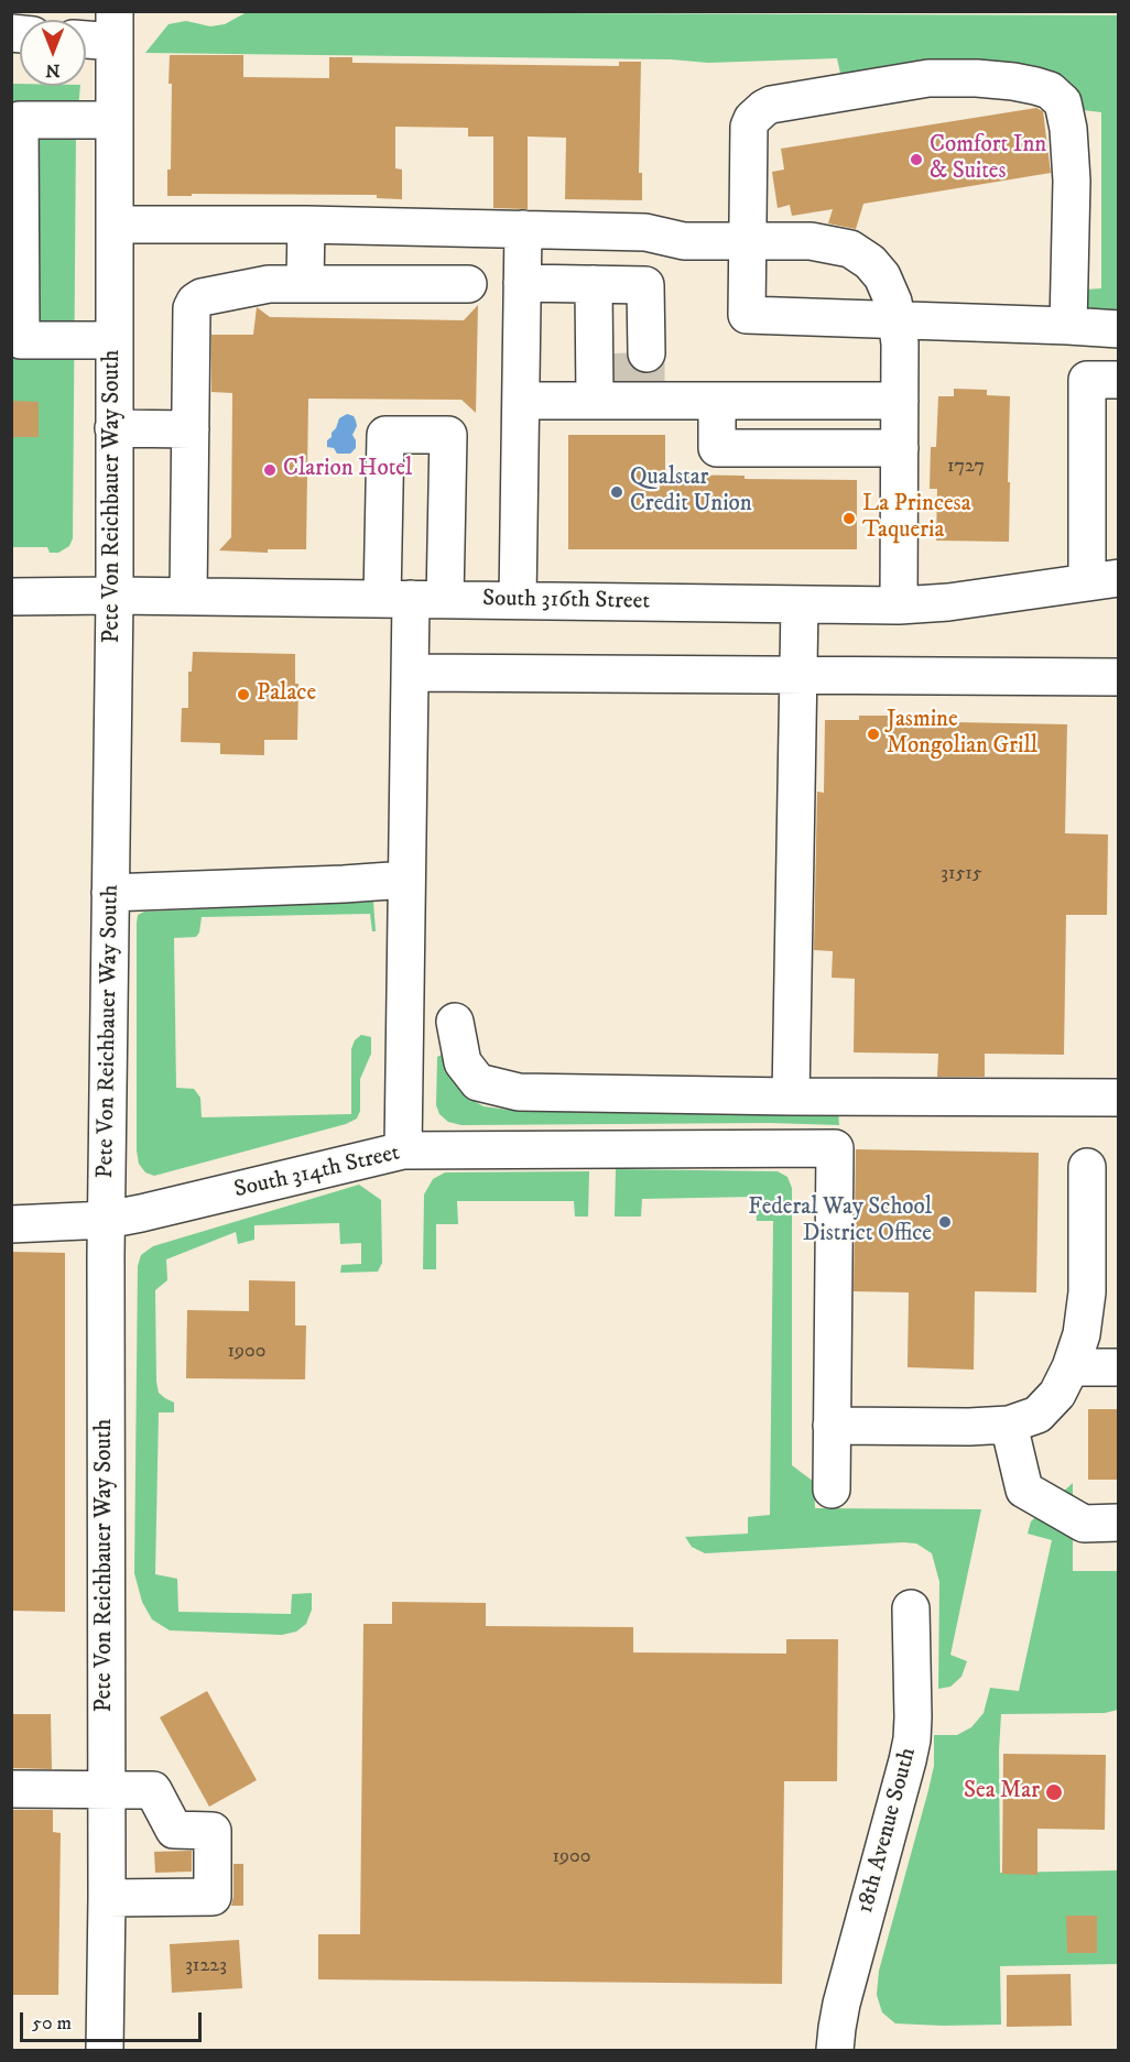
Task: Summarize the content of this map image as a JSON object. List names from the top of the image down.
{
  "streets": {
    "street": [
      "Pete Von Reichbauer Way South",
      "South 316th Street",
      "South 314th Street",
      "18th Avenue South"
    ]
  },
  "crossings": [
    ["Pete Von Reichbauer Way South", "South 316th Street"],
    ["Pete Von Reichbauer Way South", "South 314th Street"]
  ],
  "places": [
    "Comfort Inn & Suites",
    "Clarion Hotel",
    "Qualstar Credit Union",
    "La Princesa Taqueria",
    "Palace",
    "Jasmine Mongolian Grill",
    "Federal Way School District Office",
    "Sea Mar"
  ],
  "house_numbers": [
    "1727",
    "31515",
    "1900",
    "1900",
    "31223"
  ],
  "scale_bar": "50 m",
  "north": "bottom"
}
